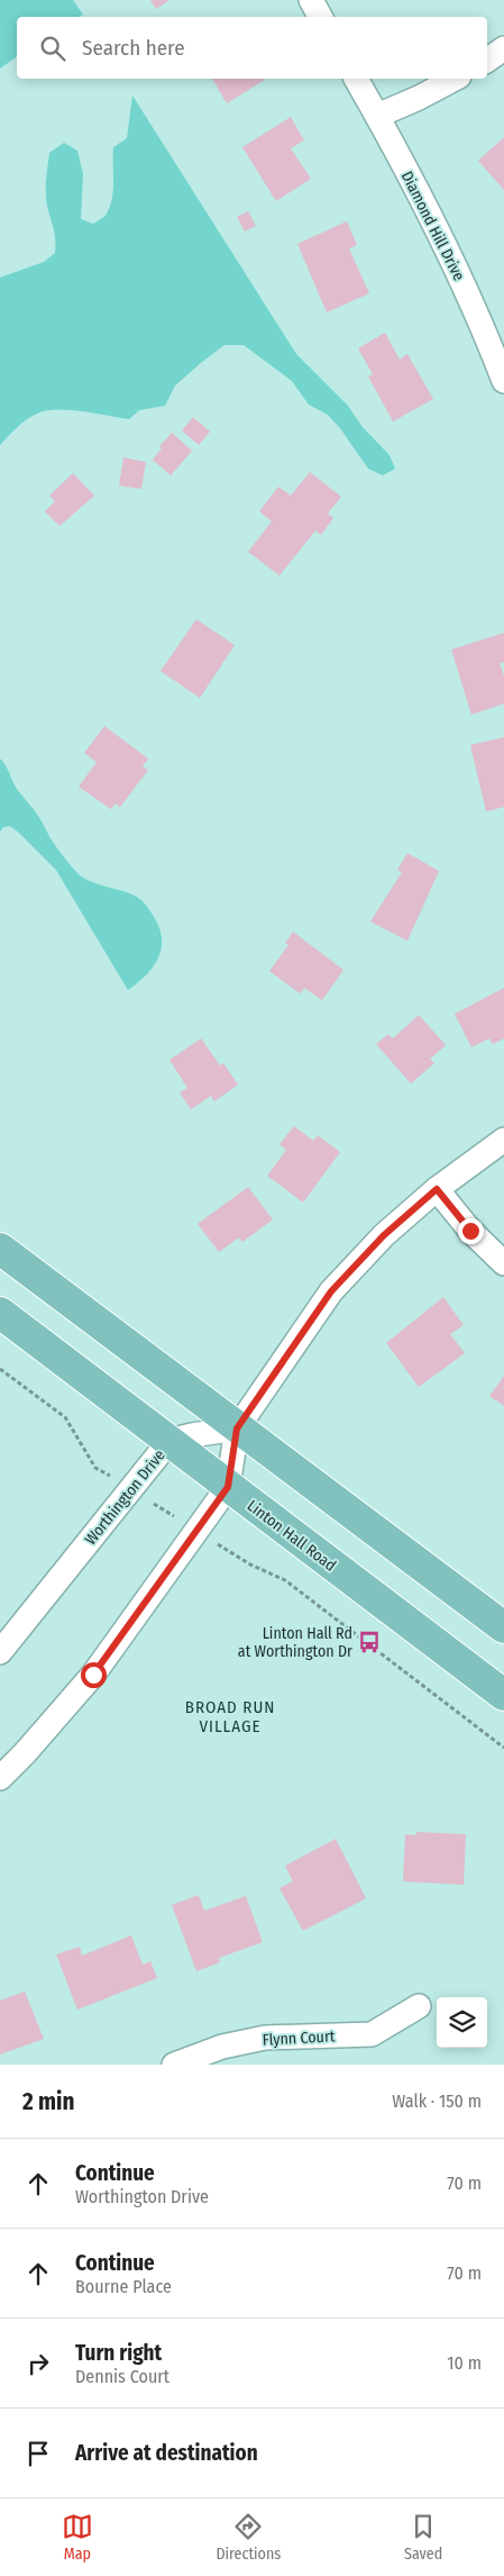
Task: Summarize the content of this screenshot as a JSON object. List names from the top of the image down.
{
  "streets": {
    "main road": ["Linton Hall Road"],
    "street": ["Diamond Hill Drive", "Worthington Drive", "Flynn Court"]
  },
  "crossings": [
    ["Worthington Drive", "Linton Hall Road"]
  ],
  "districts": ["BROAD RUN VILLAGE"],
  "places": {
    "bus stop": ["Linton Hall Rd at Worthington Dr"]
  },
  "page": {
    "search": "Search here",
    "heading": ["2 min", "Walk · 150 m"],
    "list": [
      ["Continue", "Worthington Drive", "70 m"],
      ["Continue", "Bourne Place", "70 m"],
      ["Turn right", "Dennis Court", "10 m"],
      "Arrive at destination"
    ],
    "nav": ["Map", "Directions", "Saved"]
  }
}
